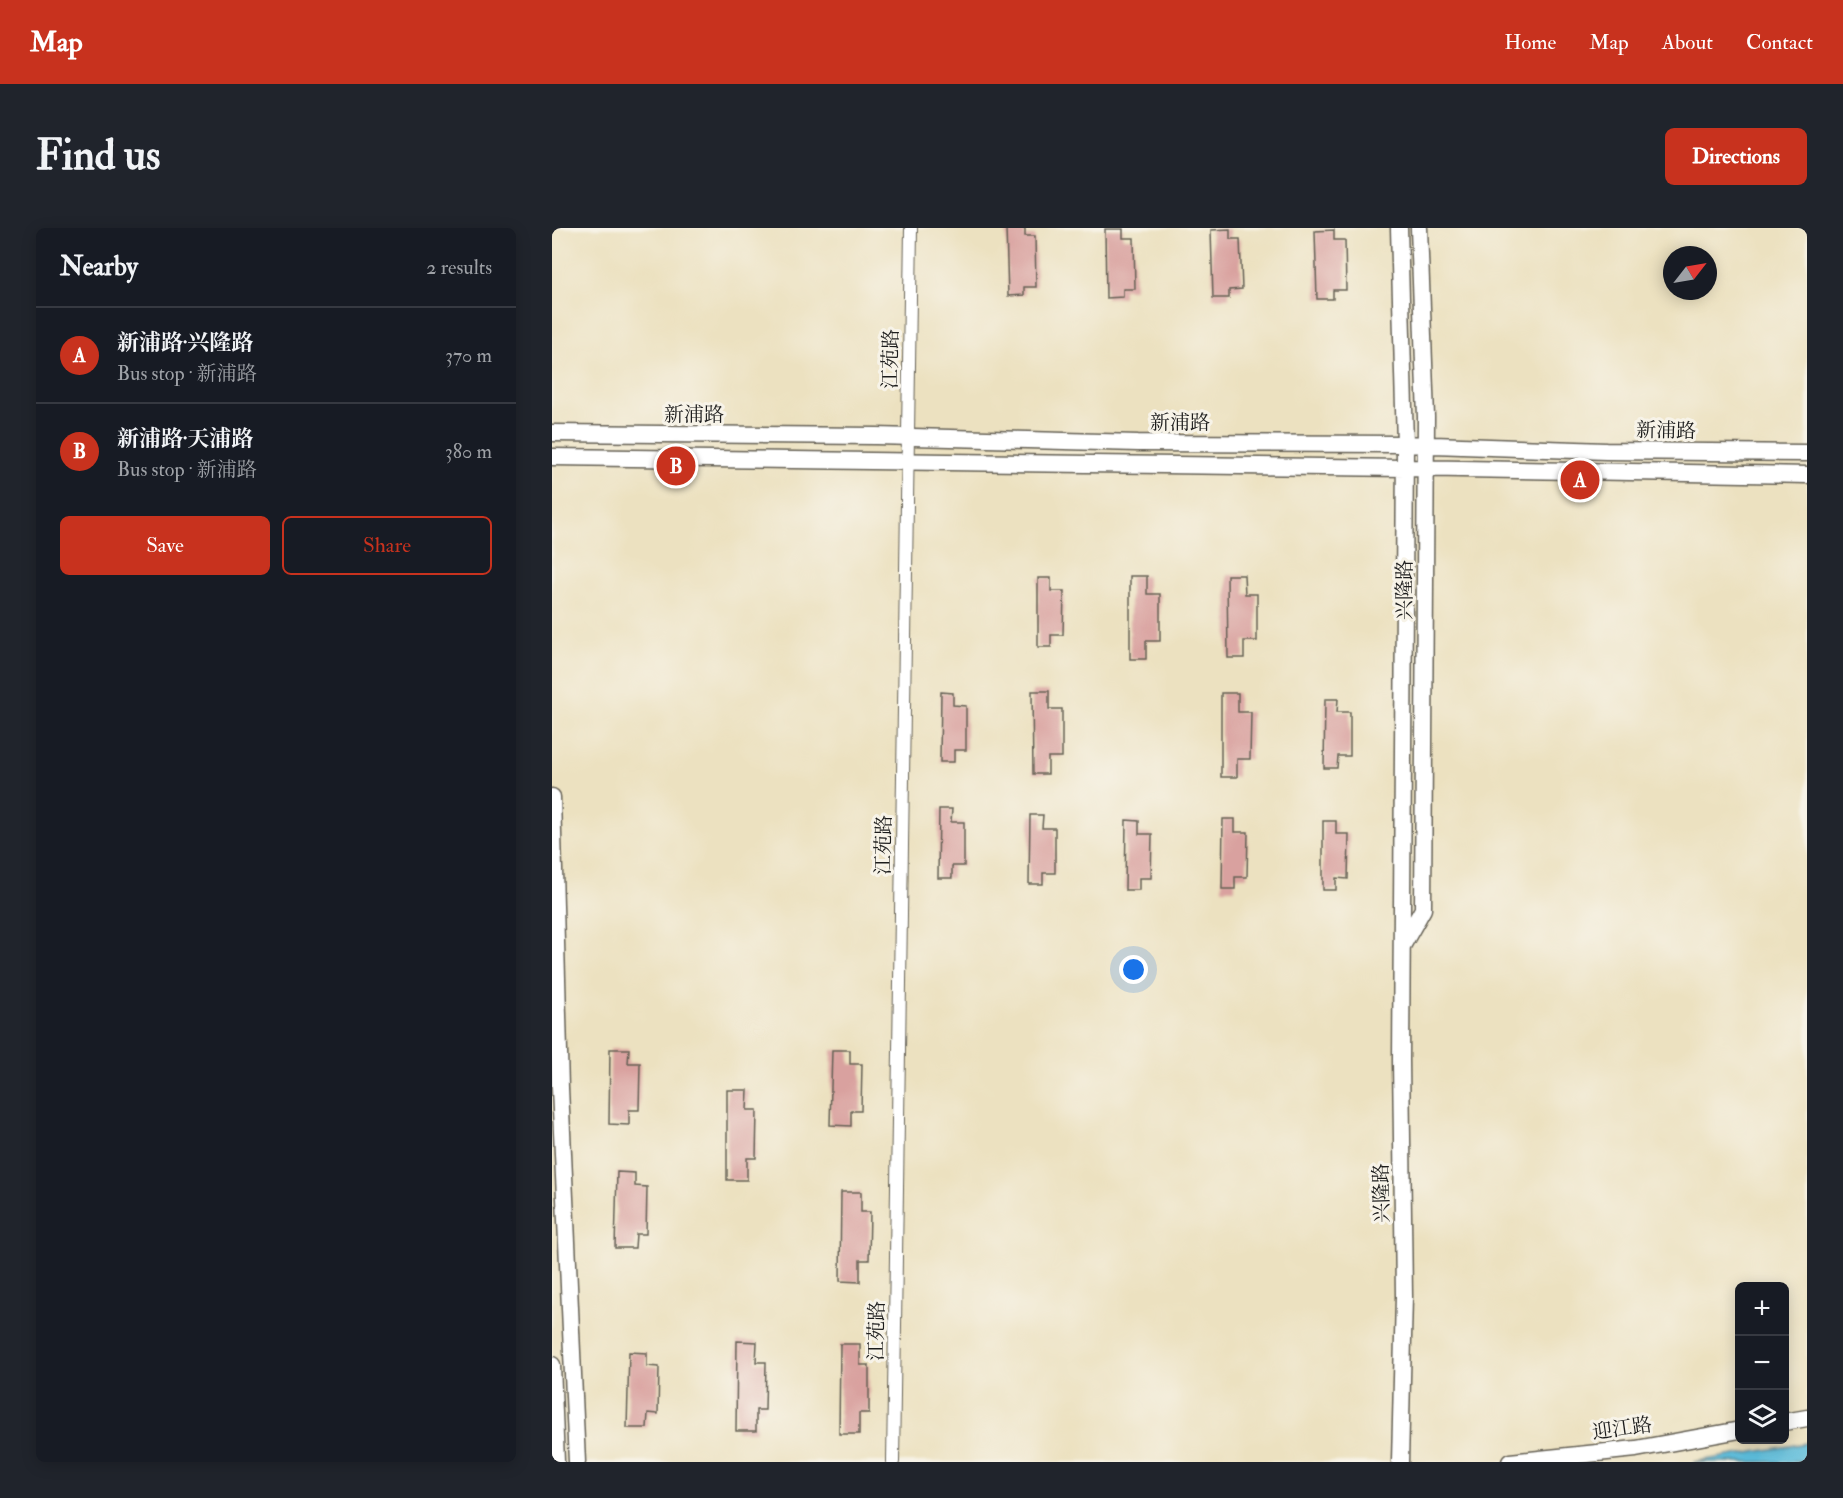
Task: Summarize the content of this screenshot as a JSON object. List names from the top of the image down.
{
  "streets": {
    "main road": ["新浦路", "兴隆路", "迎江路"],
    "street": ["江苑路"]
  },
  "crossings": [
    ["江苑路", "新浦路"],
    ["新浦路", "兴隆路"]
  ],
  "north": "top right",
  "page": {
    "header": "Map",
    "nav": [
      "Home",
      "Map",
      "About",
      "Contact"
    ],
    "buttons": [
      "Directions",
      ["Save", "Share"]
    ],
    "title": "Find us",
    "heading": ["Nearby", "2 results"],
    "list": [
      {
        "mark": "A",
        "name": "新浦路·兴隆路",
        "note": "Bus stop · 新浦路",
        "value": "370 m"
      },
      {
        "mark": "B",
        "name": "新浦路·天浦路",
        "note": "Bus stop · 新浦路",
        "value": "380 m"
      }
    ],
    "pins": ["B", "A"],
    "map_buttons": ["+", "−"]
  }
}
